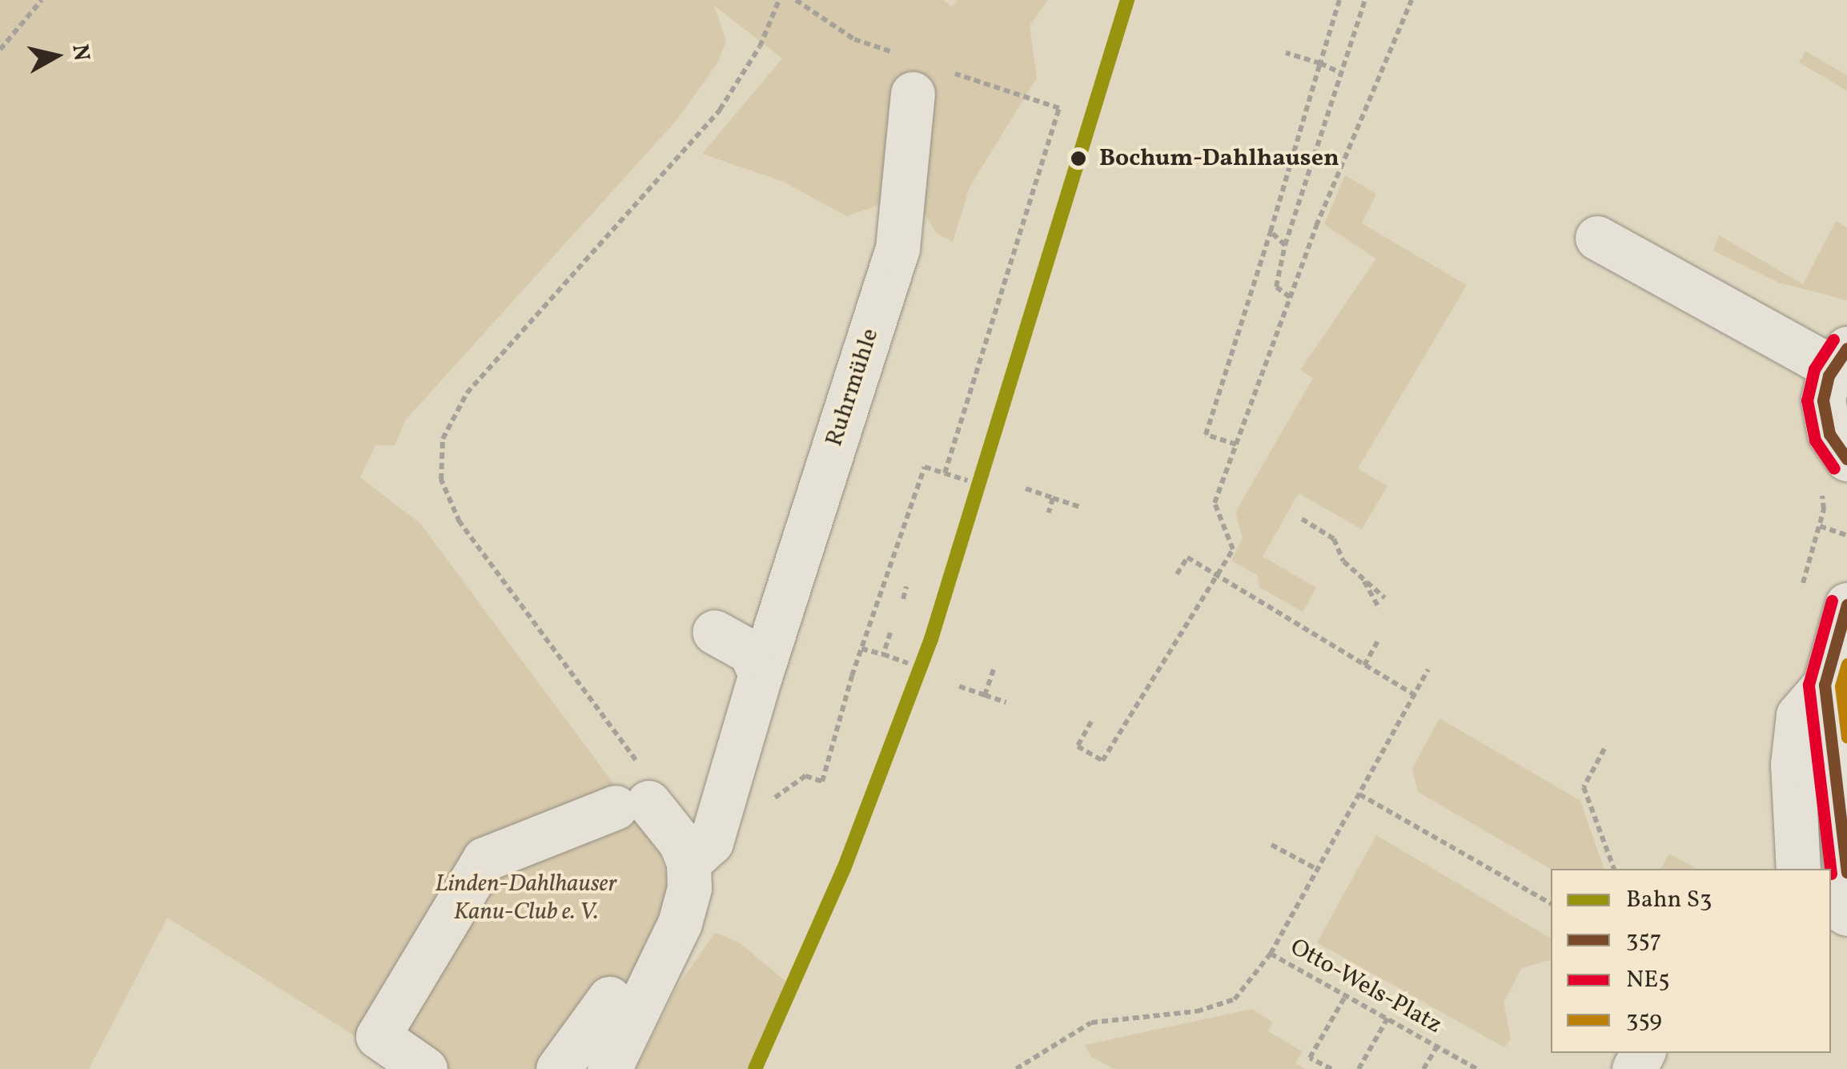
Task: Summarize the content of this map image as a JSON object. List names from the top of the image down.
{
  "streets": {
    "street": ["Ruhrmühle"],
    "path": ["Otto-Wels-Platz"]
  },
  "parks": ["Linden-Dahlhauser Kanu-Club e. V."],
  "places": ["Bochum-Dahlhausen"],
  "lines": [
    "rail line S3",
    "transit line NE5",
    "transit line 357",
    "transit line 359"
  ],
  "legend": [
    "Bahn S3",
    "357",
    "NE5",
    "359"
  ],
  "north": "right"
}
